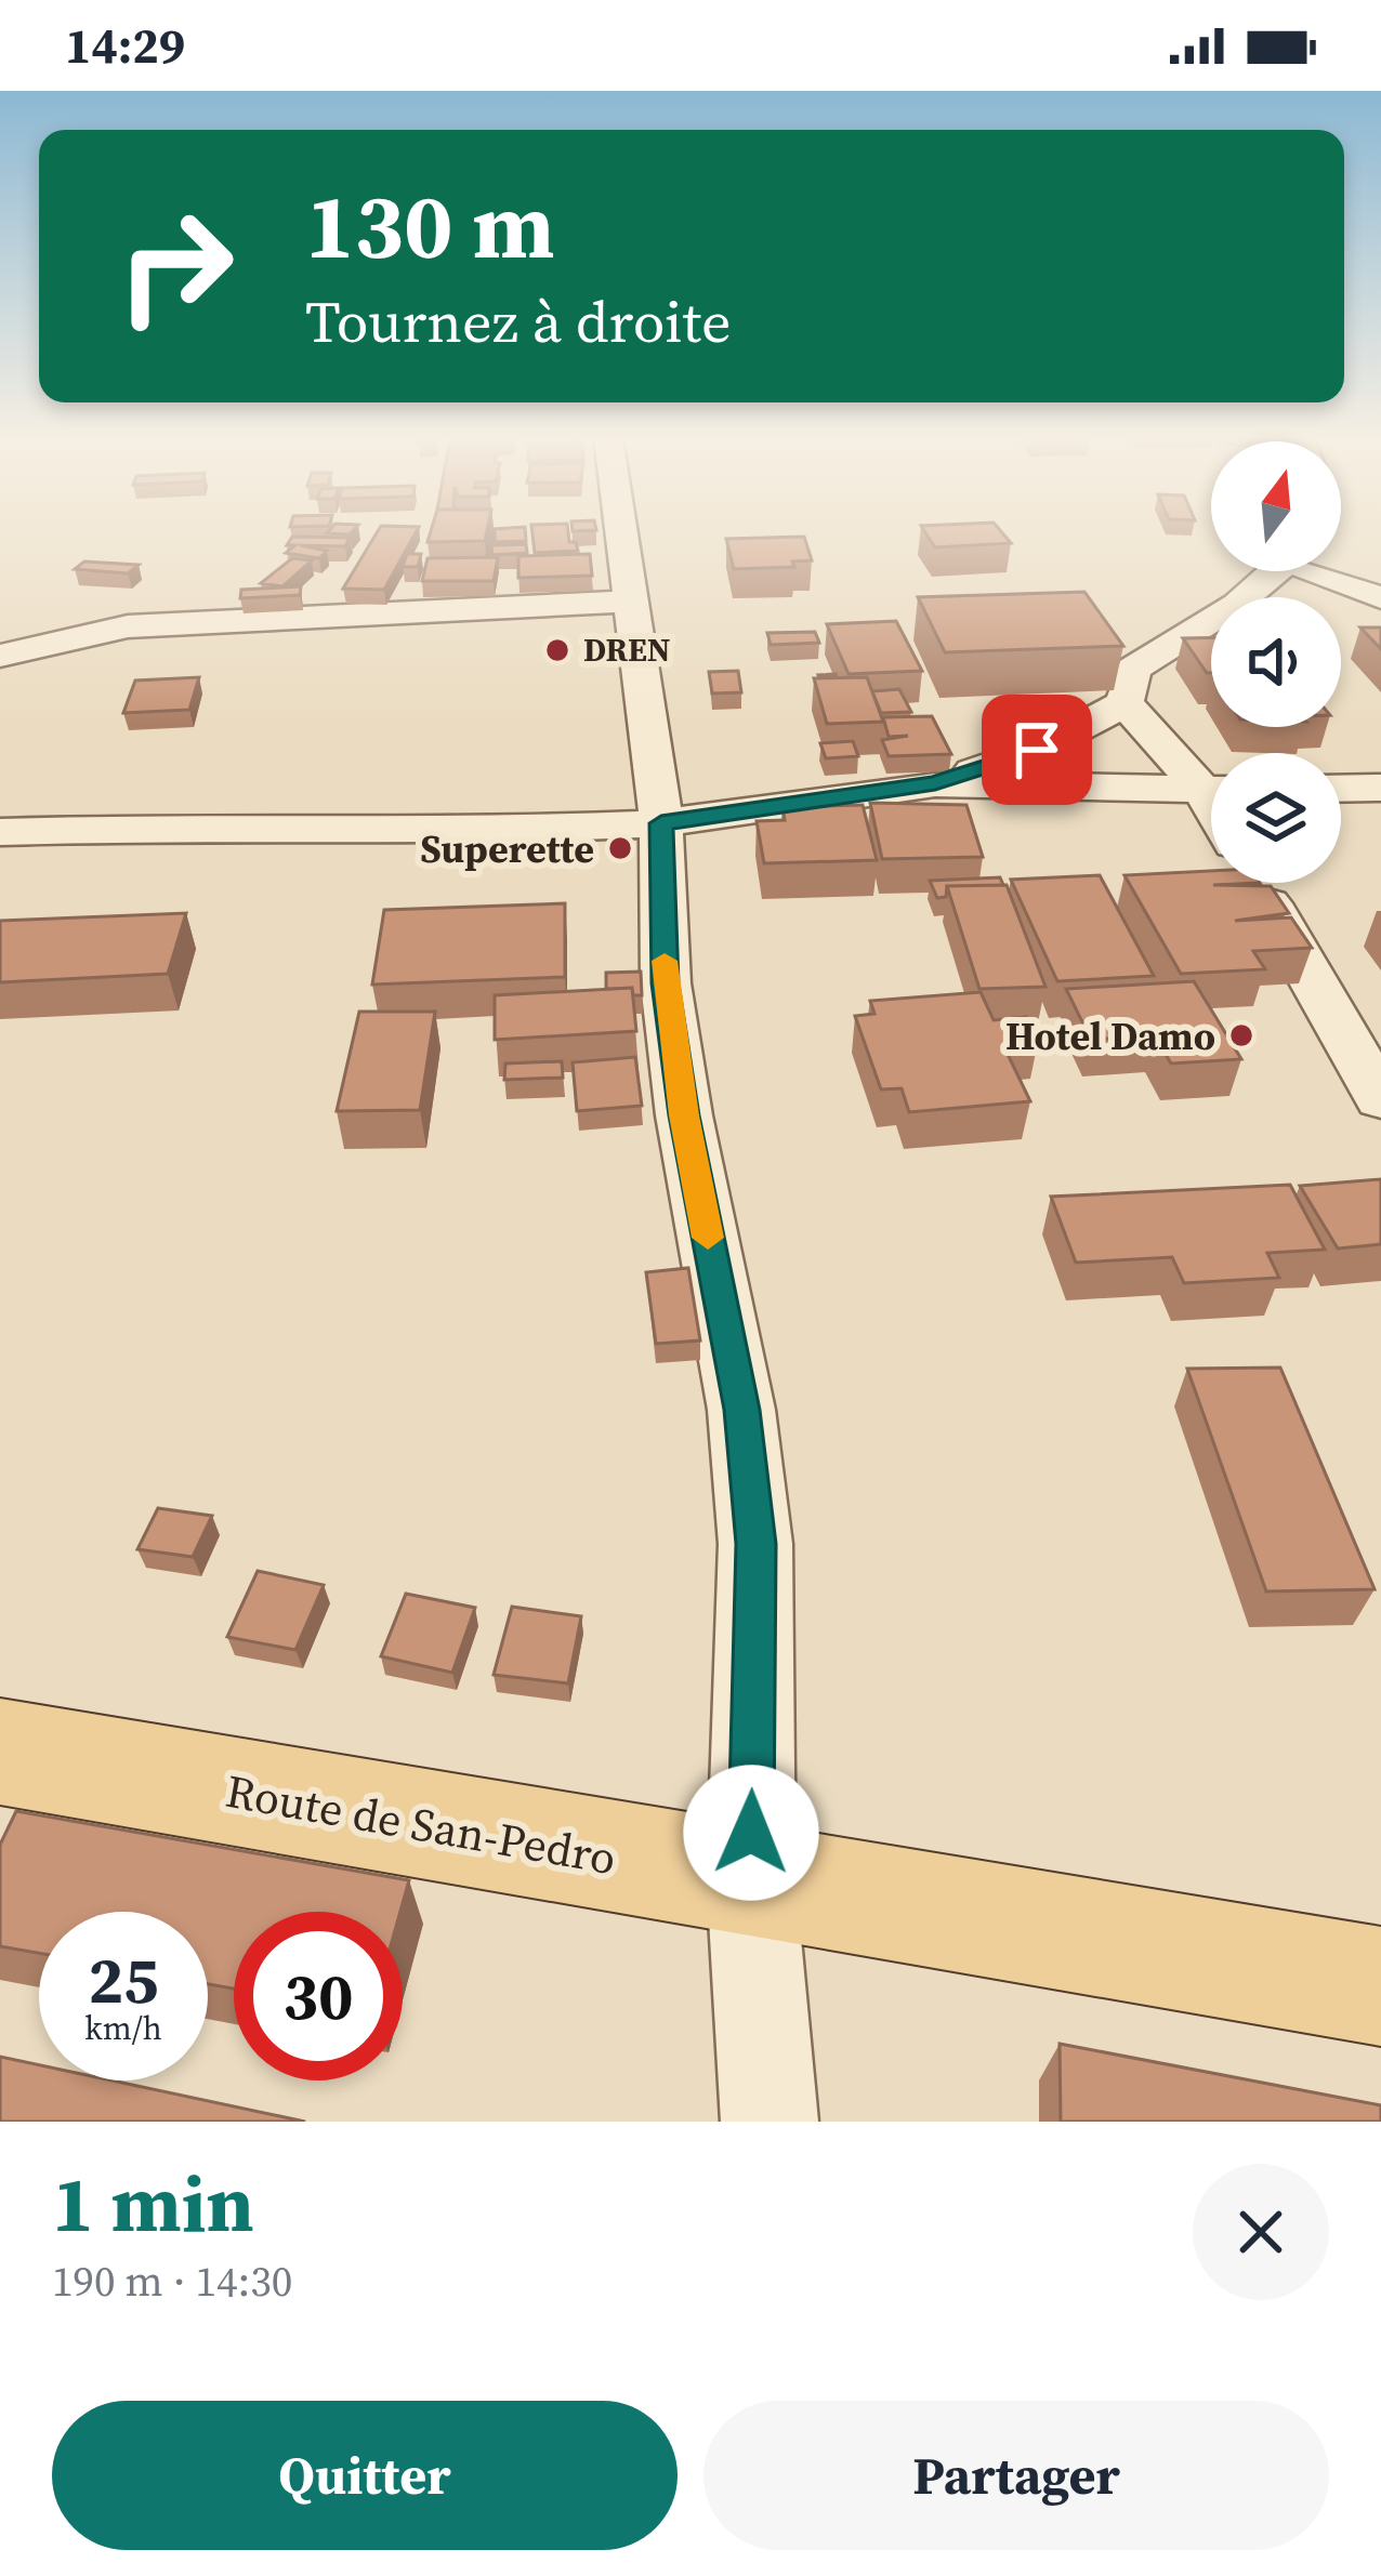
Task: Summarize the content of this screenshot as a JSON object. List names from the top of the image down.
{
  "streets": {
    "main road": ["Route de San-Pedro"]
  },
  "places": ["DREN", "Superette", "Hotel Damo"],
  "north": "top",
  "page": {
    "status": "14:29",
    "turn": ["130 m", "Tournez à droite"],
    "speed": "25 km/h",
    "limit": "30",
    "heading": ["1 min", "190 m · 14:30"],
    "buttons": ["Quitter", "Partager"]
  }
}
